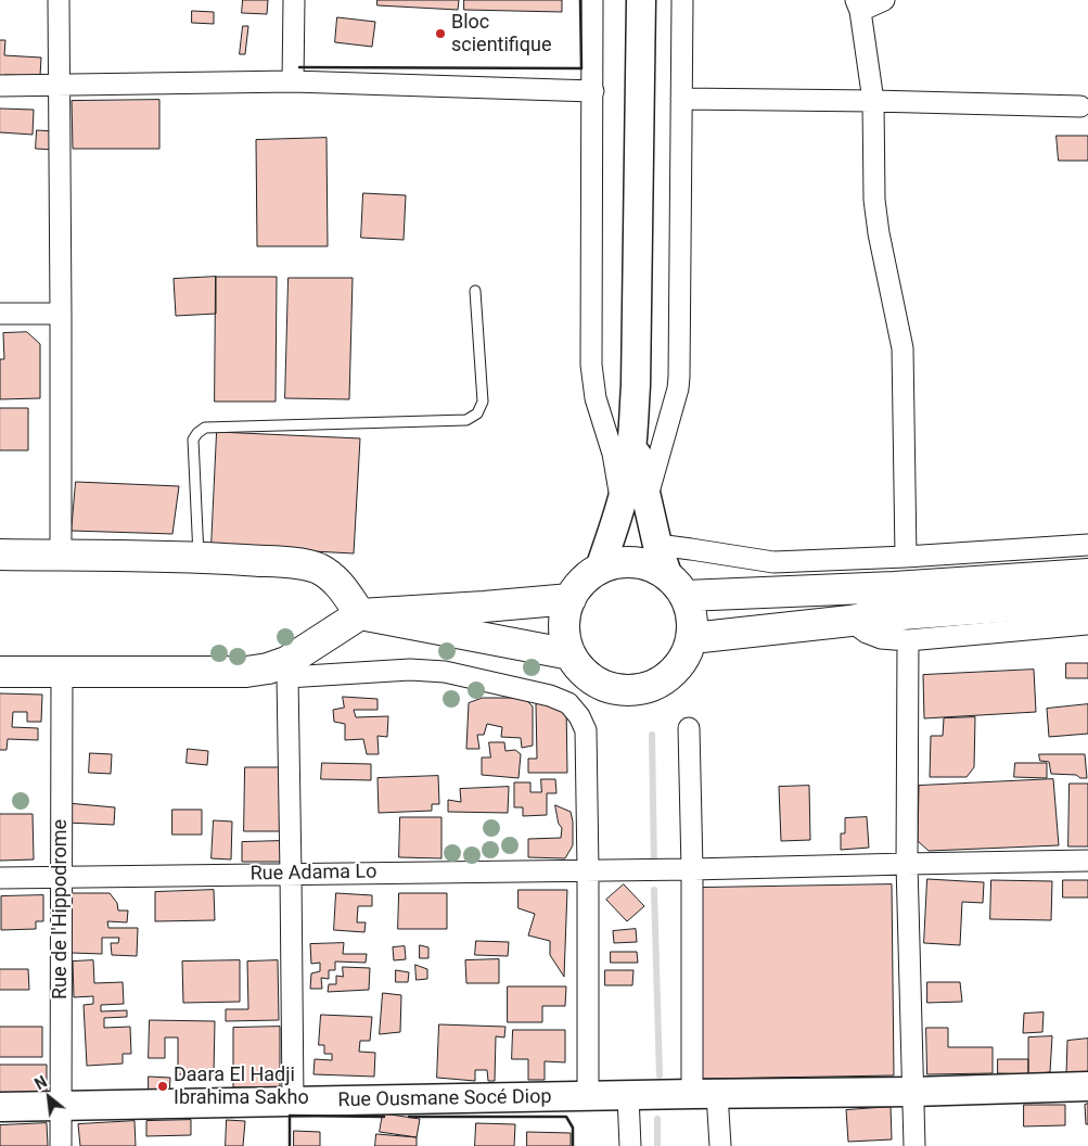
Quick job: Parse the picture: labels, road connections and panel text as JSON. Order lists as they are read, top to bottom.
{
  "streets": {
    "street": ["Rue Adama Lo", "Rue de l'Hippodrome", "Rue Ousmane Socé Diop"]
  },
  "crossings": [
    ["Rue Adama Lo", "Rue de l'Hippodrome"],
    ["Rue de l'Hippodrome", "Rue Ousmane Socé Diop"]
  ],
  "places": ["Bloc scientifique", "Daara El Hadji Ibrahima Sakho"],
  "north": "top left"
}
